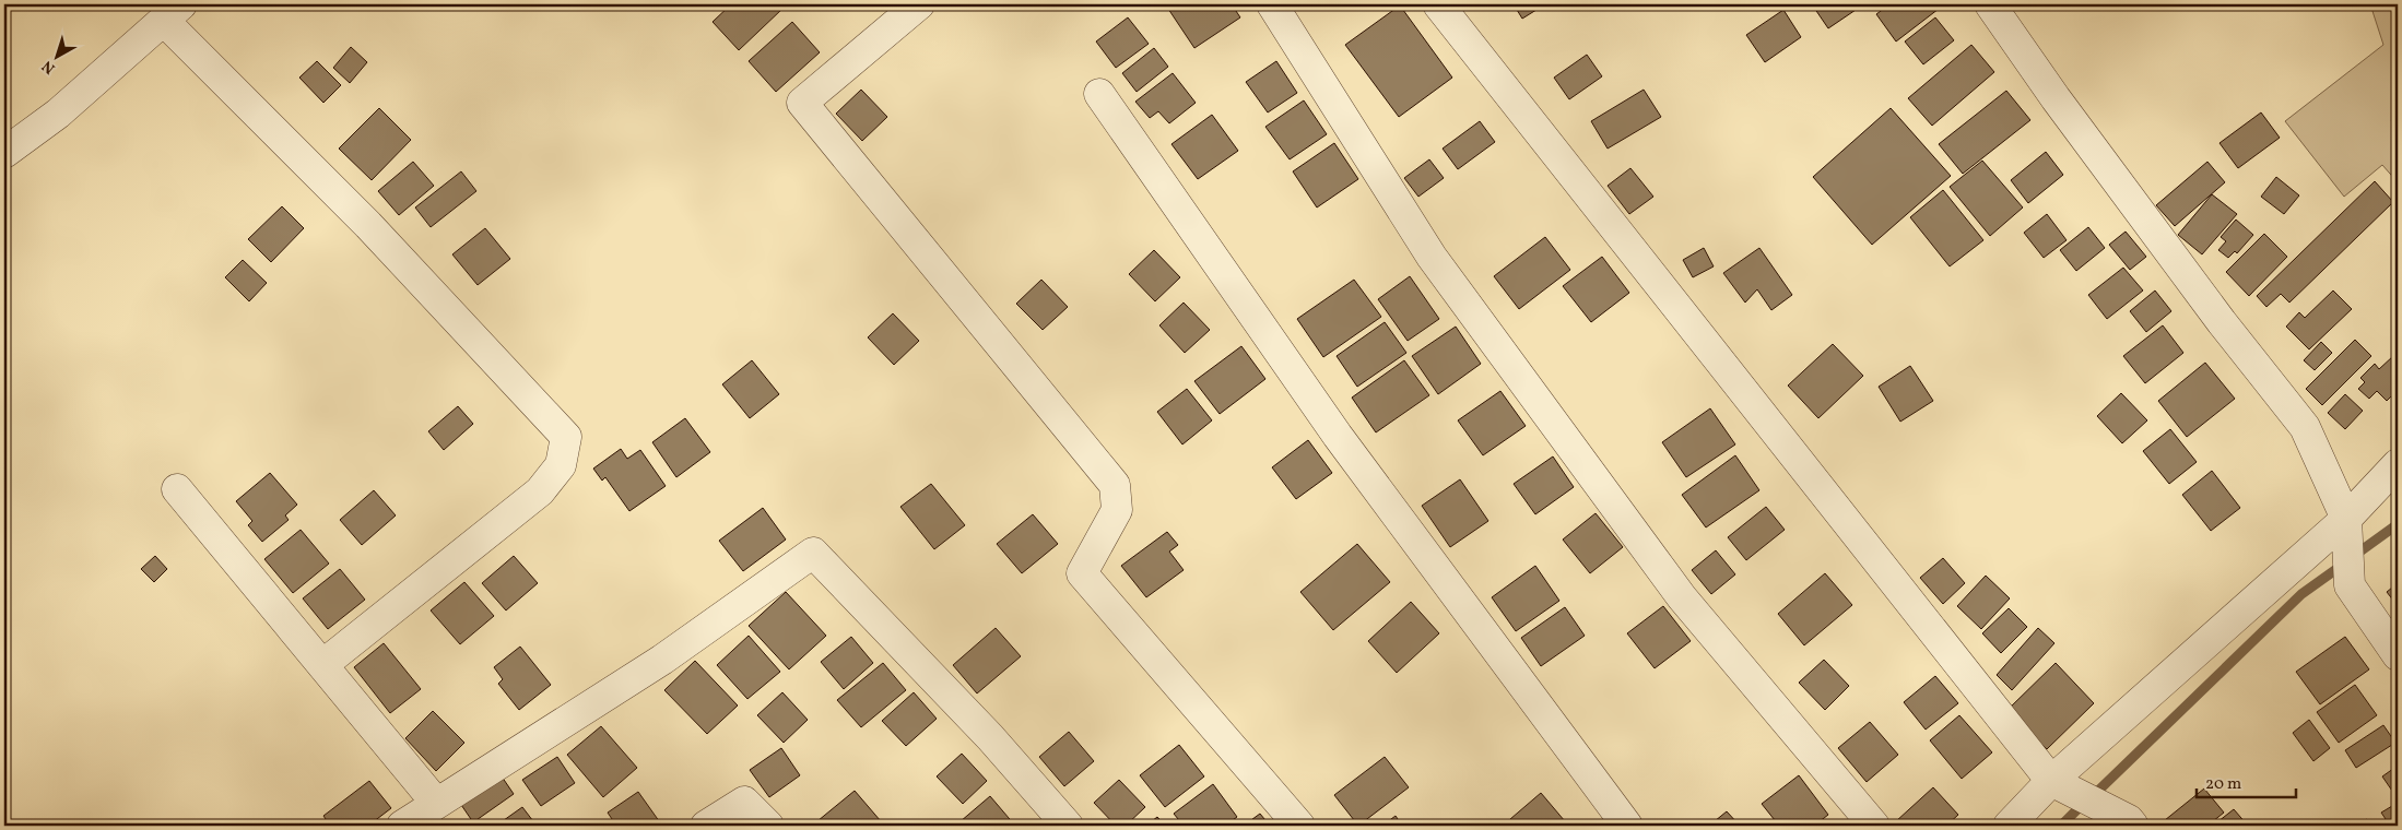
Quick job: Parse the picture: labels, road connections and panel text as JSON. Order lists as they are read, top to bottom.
{
  "scale_bar": "20 m",
  "north": "bottom left"
}
